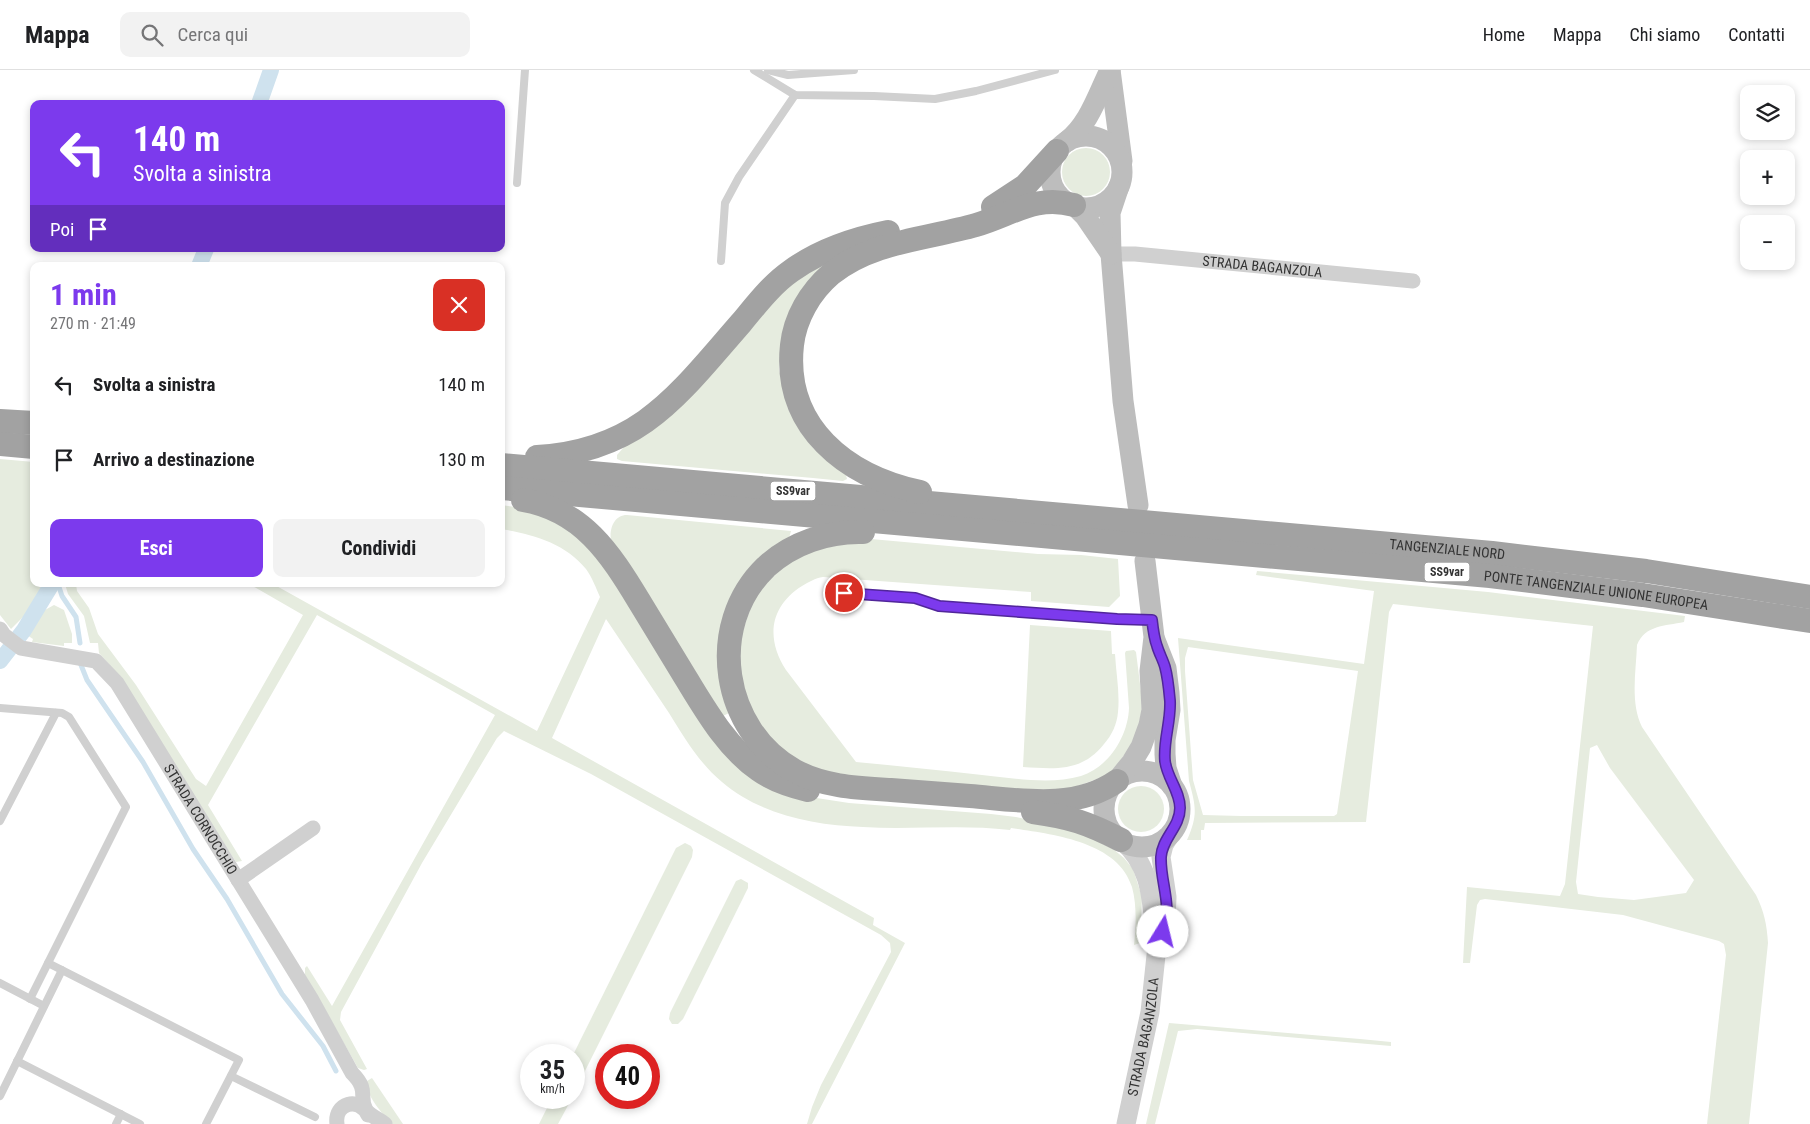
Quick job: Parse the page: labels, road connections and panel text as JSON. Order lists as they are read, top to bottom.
{
  "streets": {
    "highway": ["SS9var", "TANGENZIALE NORD", "PONTE TANGENZIALE UNIONE EUROPEA"],
    "main road": ["STRADA BAGANZOLA"],
    "street": ["STRADA CORNOCCHIO"]
  },
  "crossings": [
    ["SS9var", "TANGENZIALE NORD"],
    ["SS9var", "PONTE TANGENZIALE UNIONE EUROPEA"]
  ],
  "page": {
    "header": "Mappa",
    "search": "Cerca qui",
    "nav": [
      "Home",
      "Mappa",
      "Chi siamo",
      "Contatti"
    ],
    "map_buttons": ["+", "−"],
    "turn": ["140 m", "Svolta a sinistra"],
    "then": "Poi",
    "heading": ["1 min", "270 m · 21:49"],
    "list": [
      {
        "name": "Svolta a sinistra",
        "value": "140 m"
      },
      {
        "name": "Arrivo a destinazione",
        "value": "130 m"
      }
    ],
    "buttons": ["Esci", "Condividi"],
    "speed": "35 km/h",
    "limit": "40"
  }
}
